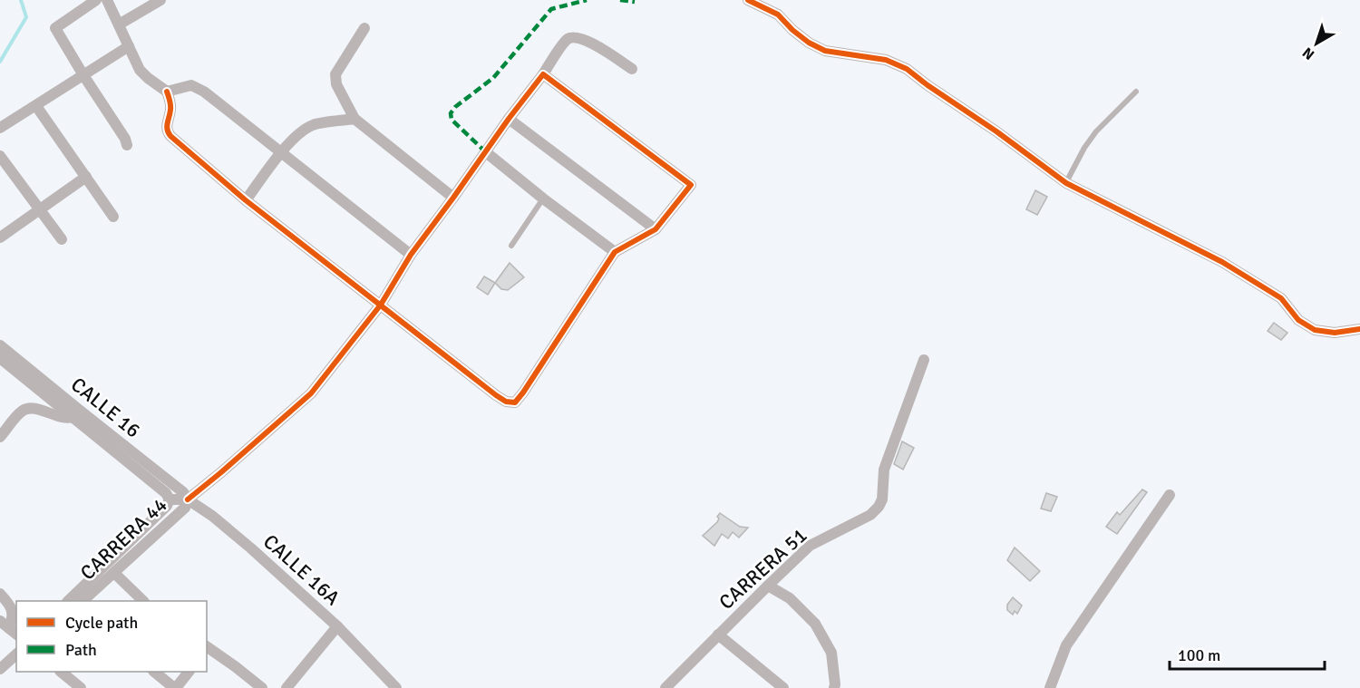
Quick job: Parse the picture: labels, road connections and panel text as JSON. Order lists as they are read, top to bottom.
{
  "streets": {
    "street": [
      "CALLE 16",
      "CARRERA 44",
      "CARRERA 51",
      "CALLE 16A"
    ]
  },
  "crossings": [
    ["CALLE 16", "CARRERA 44"],
    ["CALLE 16", "CALLE 16A"],
    ["CARRERA 44", "CALLE 16A"]
  ],
  "legend": ["Cycle path", "Path"],
  "scale_bar": "100 m",
  "north": "bottom left"
}
